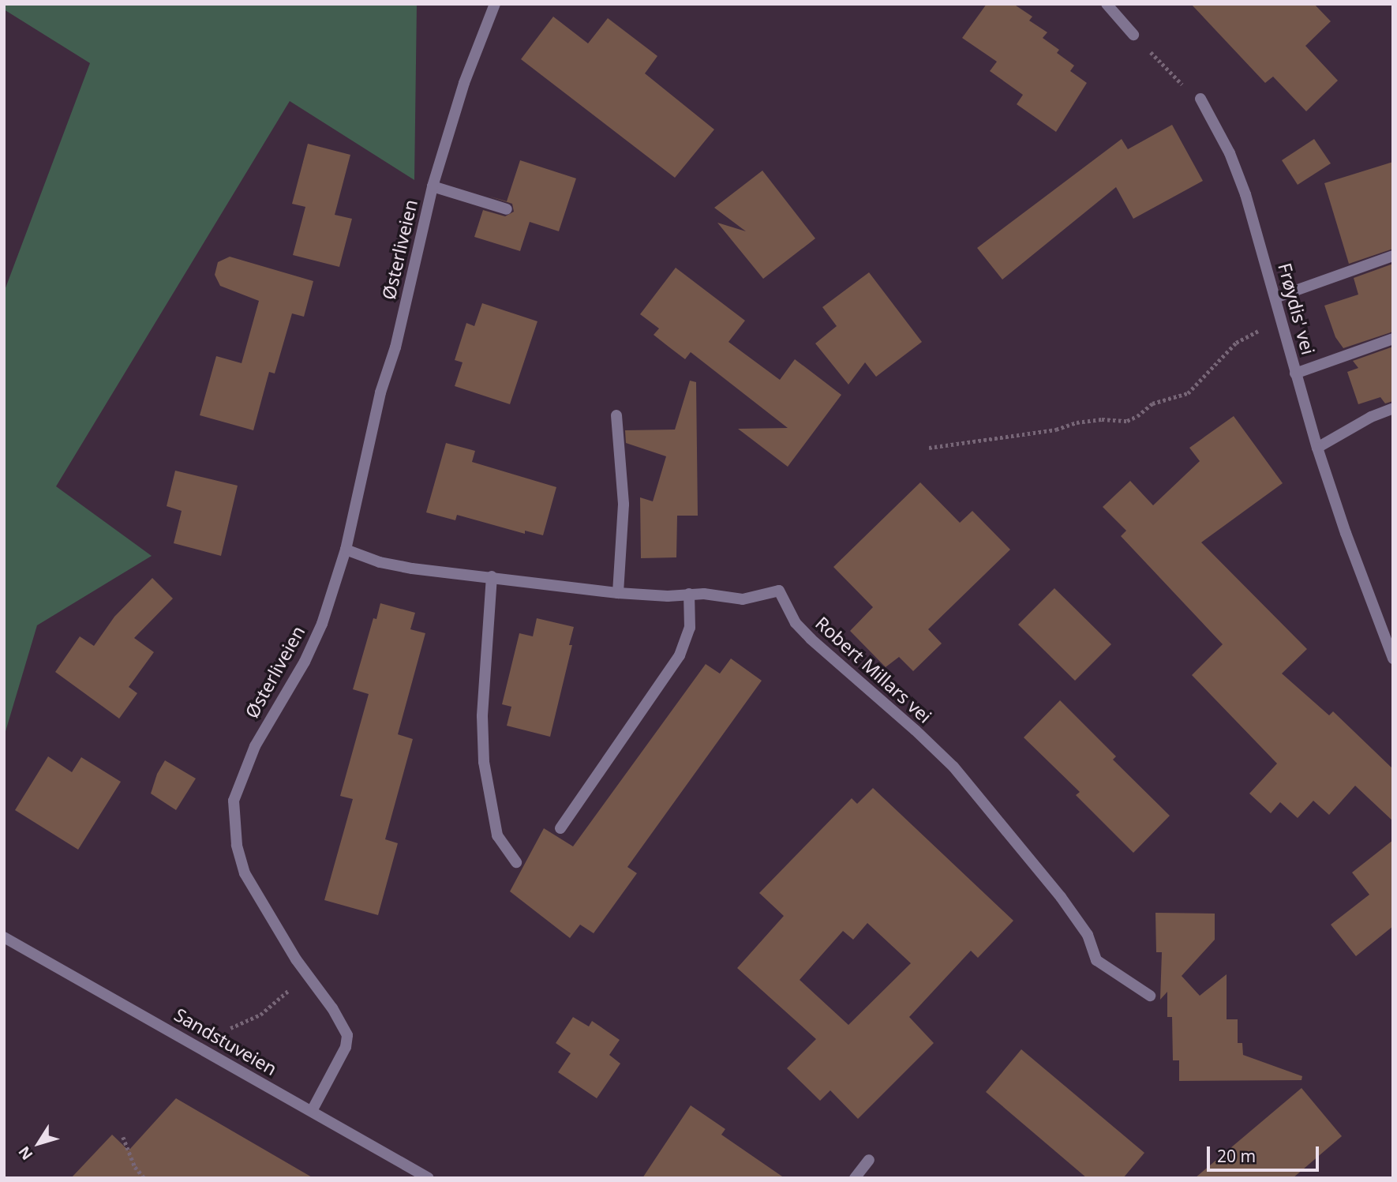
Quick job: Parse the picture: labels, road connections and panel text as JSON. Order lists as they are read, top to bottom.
{
  "streets": {
    "street": [
      "Østerliveien",
      "Frøydis' vei",
      "Robert Millars vei",
      "Sandstuveien"
    ]
  },
  "crossings": [
    ["Østerliveien", "Robert Millars vei"],
    ["Østerliveien", "Sandstuveien"]
  ],
  "scale_bar": "20 m",
  "north": "bottom left"
}
